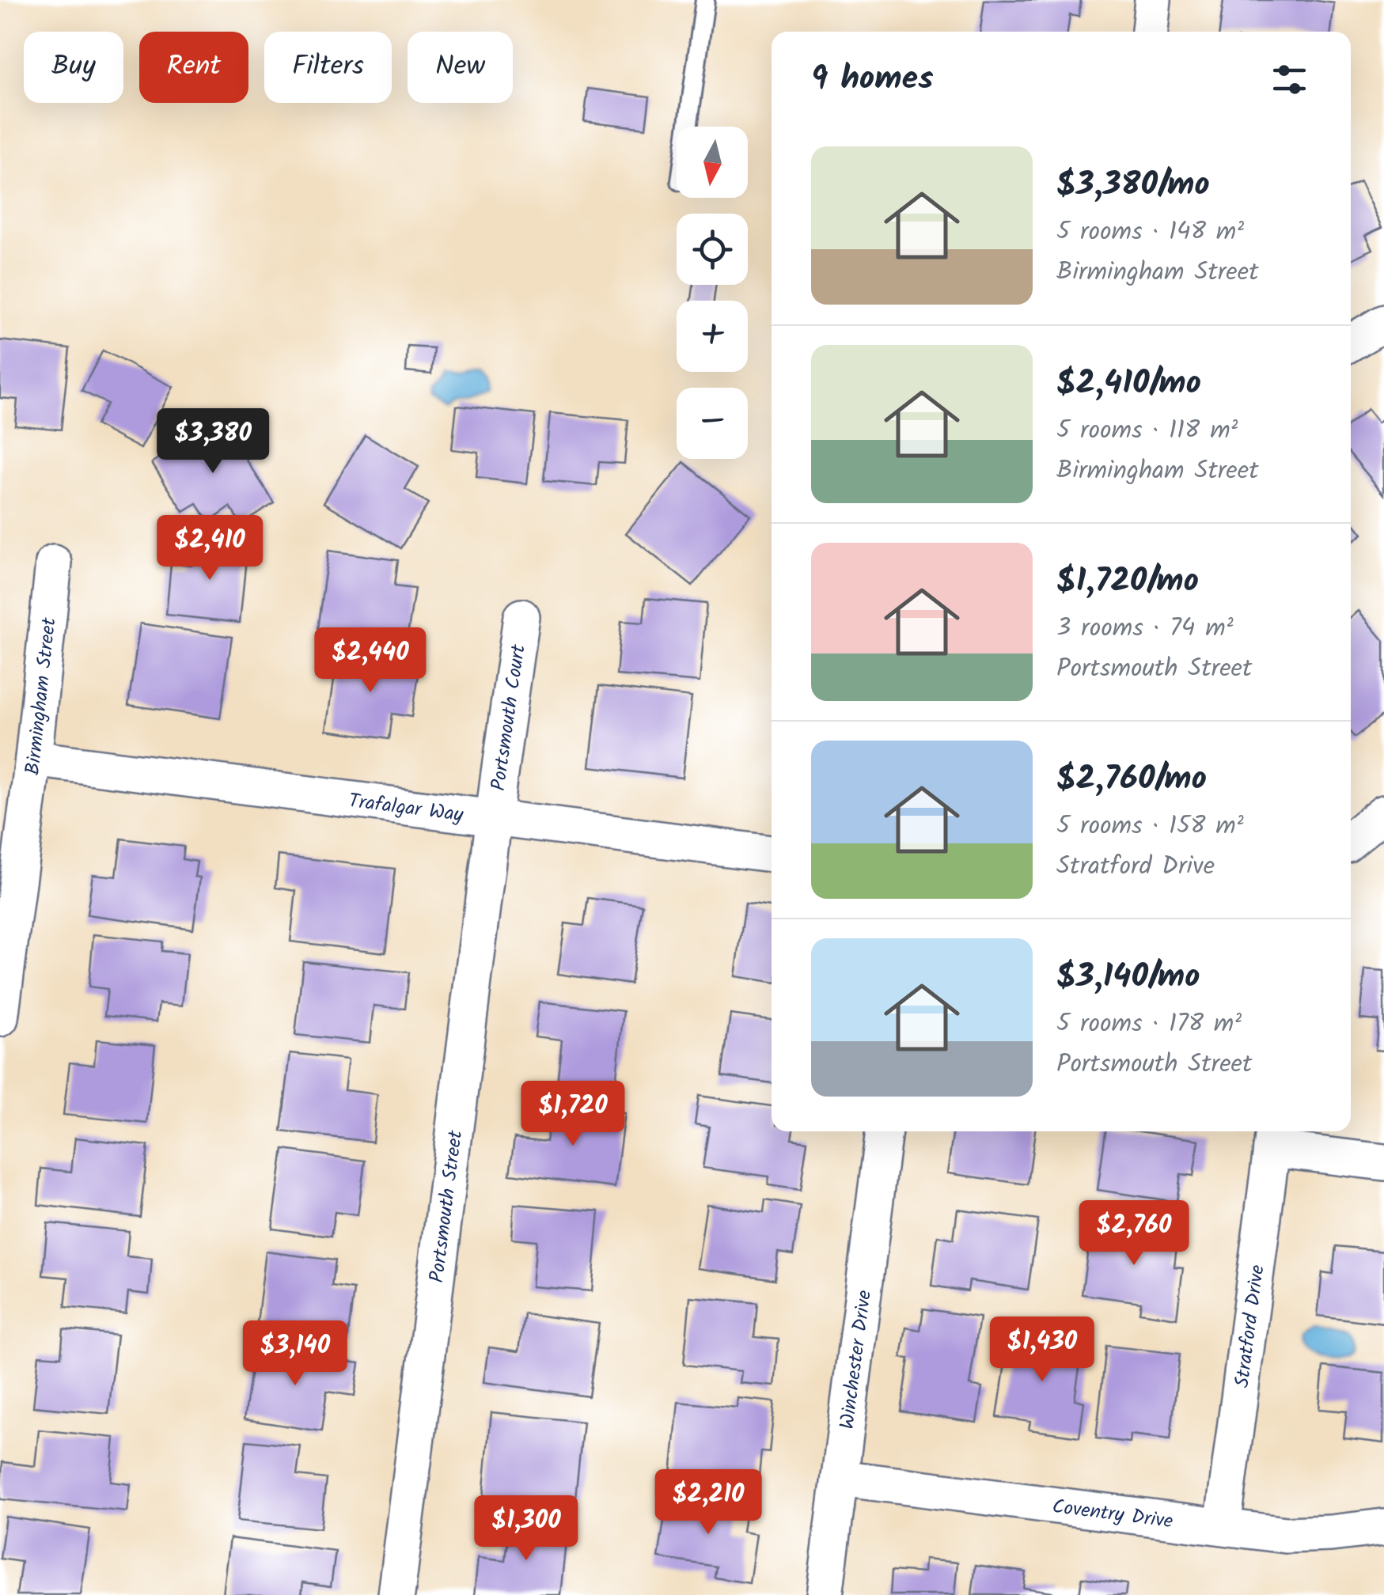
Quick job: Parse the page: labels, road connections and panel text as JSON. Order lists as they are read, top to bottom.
{
  "streets": {
    "street": [
      "Birmingham Street",
      "Portsmouth Court",
      "Trafalgar Way",
      "Portsmouth Street",
      "Stratford Drive",
      "Winchester Drive",
      "Coventry Drive"
    ]
  },
  "crossings": [
    ["Birmingham Street", "Trafalgar Way"],
    ["Portsmouth Court", "Trafalgar Way"],
    ["Portsmouth Court", "Portsmouth Street"],
    ["Trafalgar Way", "Portsmouth Street"],
    ["Stratford Drive", "Coventry Drive"],
    ["Winchester Drive", "Coventry Drive"]
  ],
  "north": "bottom",
  "page": {
    "chip": [
      "Buy",
      "Rent",
      "Filters",
      "New"
    ],
    "heading": "9 homes",
    "map_buttons": ["+", "−"],
    "list": [
      {
        "name": "$3,380/mo",
        "note": "5 rooms · 148 m² · Birmingham Street"
      },
      {
        "name": "$2,410/mo",
        "note": "5 rooms · 118 m² · Birmingham Street"
      },
      {
        "name": "$1,720/mo",
        "note": "3 rooms · 74 m² · Portsmouth Street"
      },
      {
        "name": "$2,760/mo",
        "note": "5 rooms · 158 m² · Stratford Drive"
      },
      {
        "name": "$3,140/mo",
        "note": "5 rooms · 178 m² · Portsmouth Street"
      }
    ],
    "price": [
      "$3,380",
      "$2,410",
      "$2,440",
      "$1,720",
      "$2,760",
      "$1,430",
      "$3,140",
      "$2,210",
      "$1,300"
    ]
  }
}
